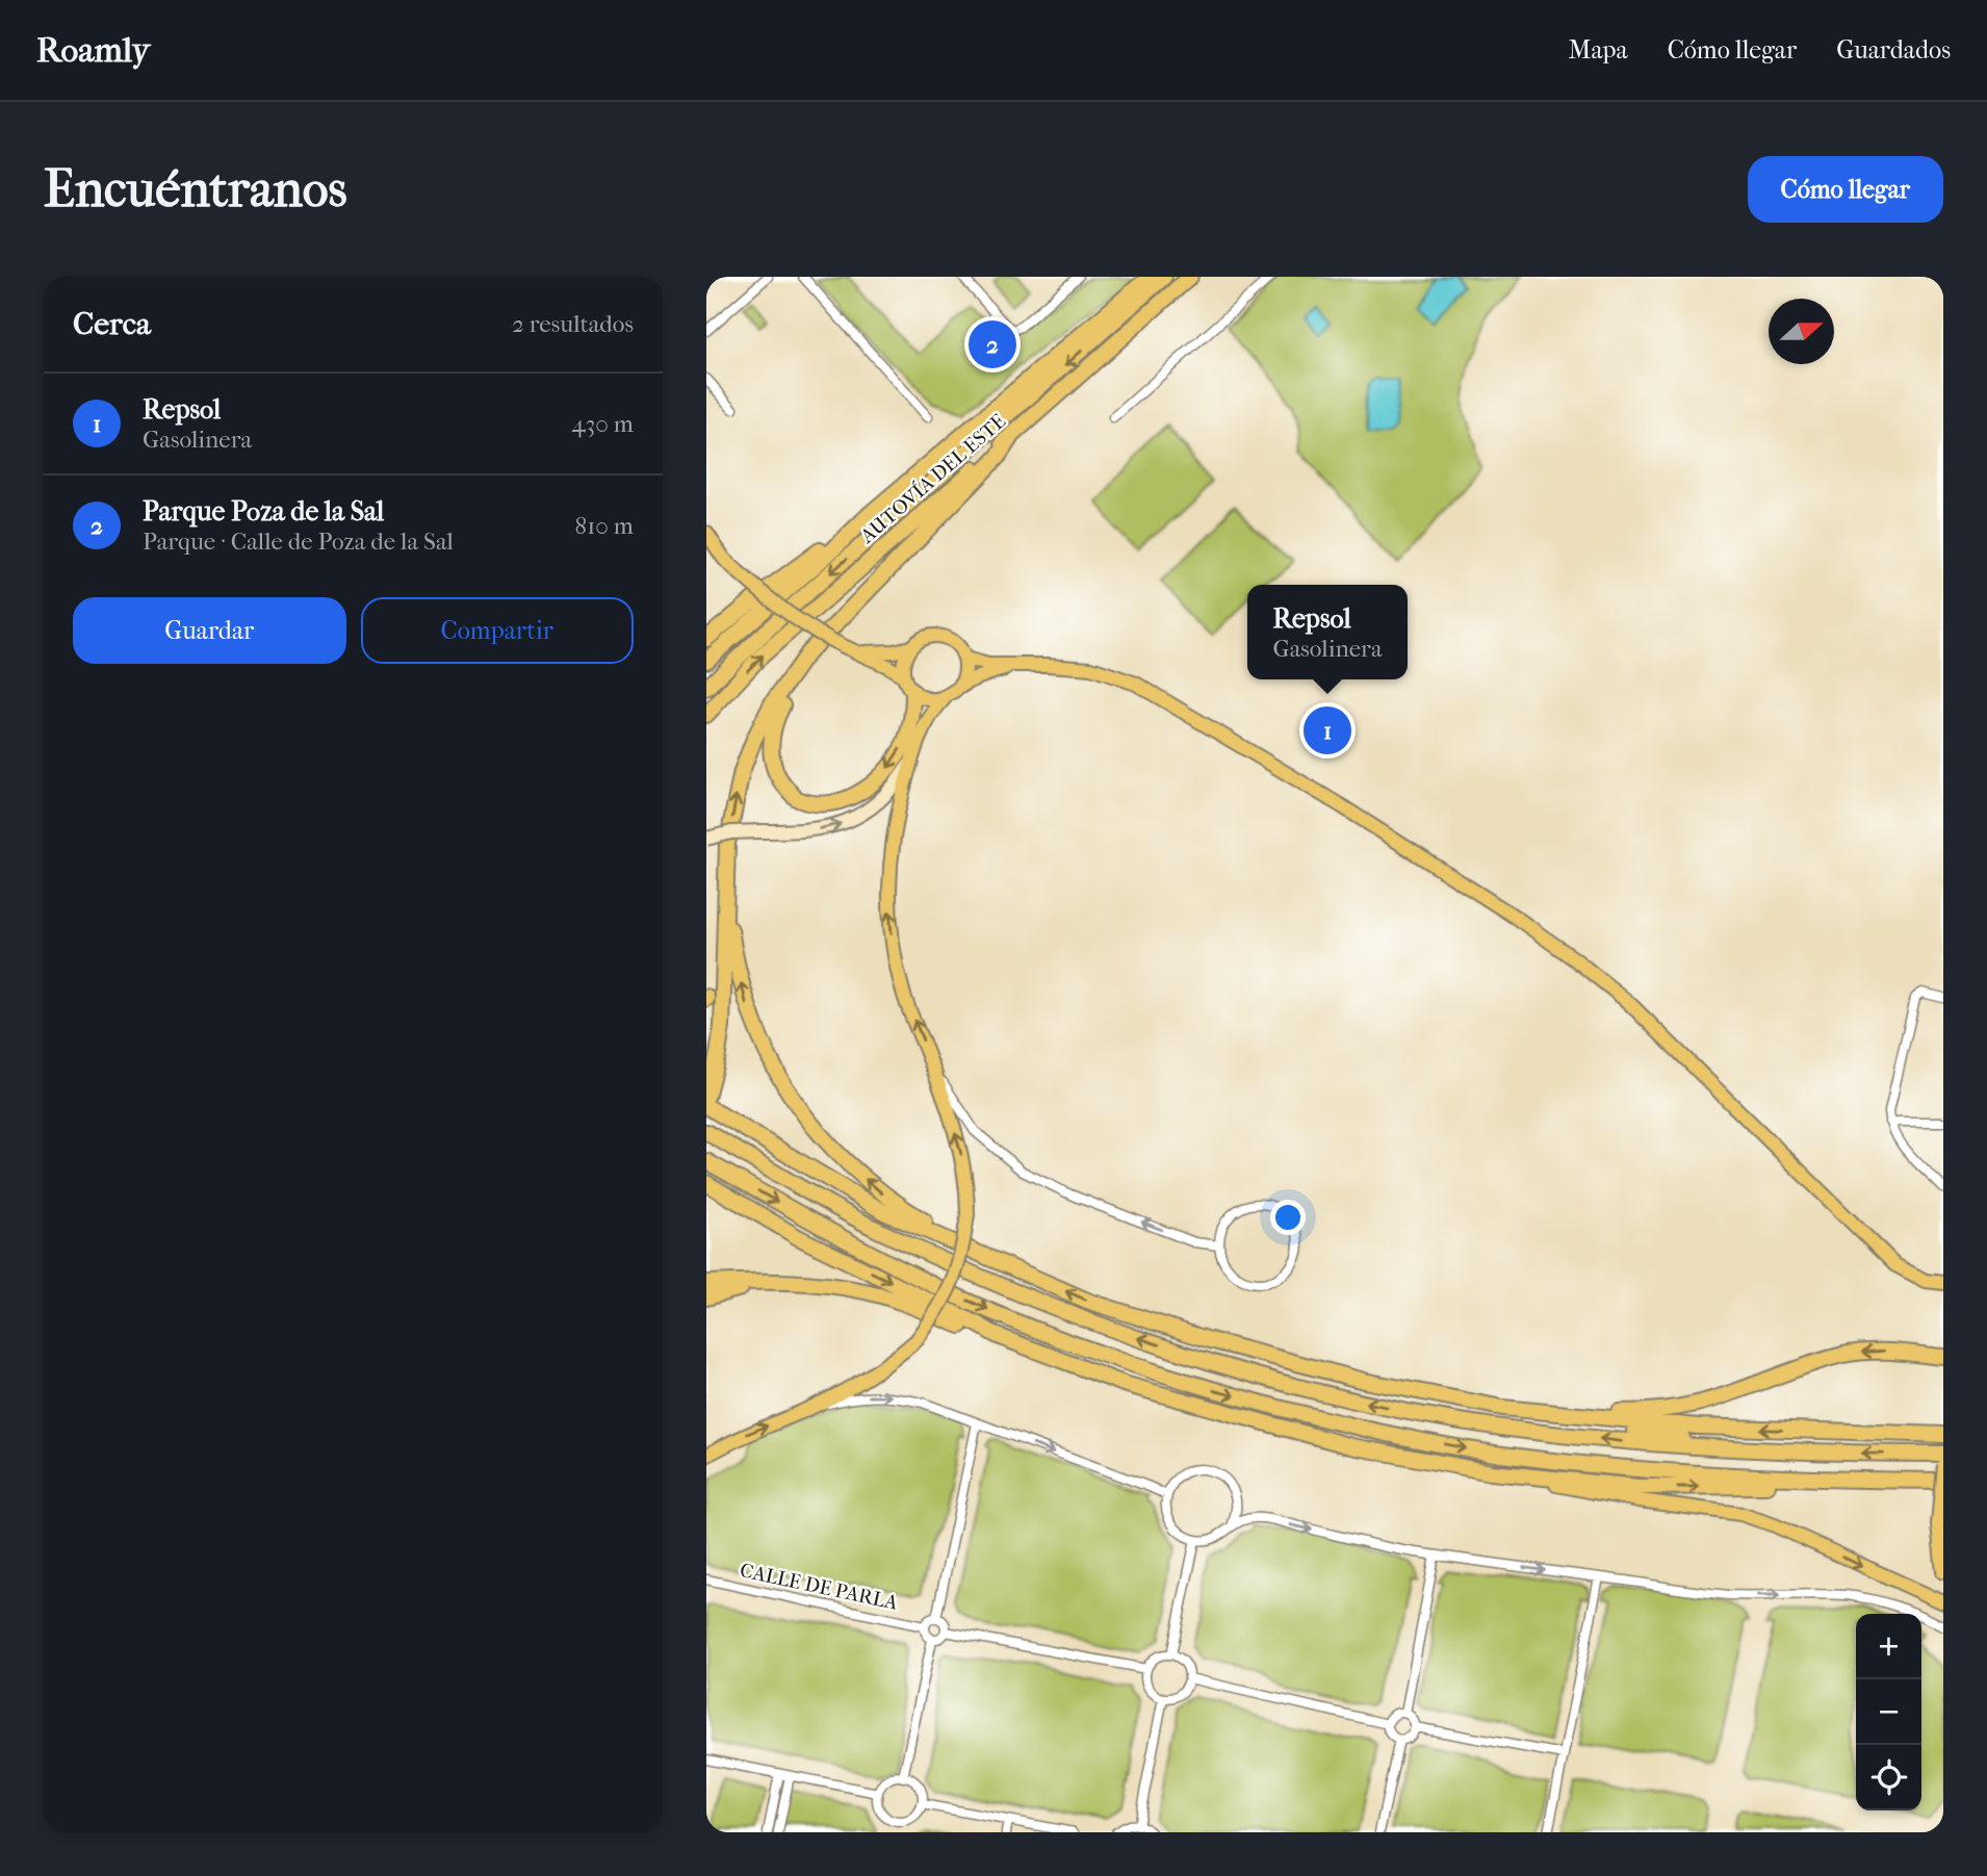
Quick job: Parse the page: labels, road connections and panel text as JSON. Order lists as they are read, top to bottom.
{
  "streets": {
    "highway": ["AUTOVÍA DEL ESTE"],
    "street": ["CALLE DE PARLA"]
  },
  "north": "right",
  "page": {
    "header": "Roamly",
    "nav": ["Mapa", "Cómo llegar", "Guardados"],
    "buttons": [
      "Cómo llegar",
      ["Guardar", "Compartir"]
    ],
    "title": "Encuéntranos",
    "heading": ["Cerca", "2 resultados"],
    "pins": ["2", "1"],
    "list": [
      {
        "mark": "1",
        "name": "Repsol",
        "note": "Gasolinera",
        "value": "430 m"
      },
      {
        "mark": "2",
        "name": "Parque Poza de la Sal",
        "note": "Parque · Calle de Poza de la Sal",
        "value": "810 m"
      }
    ],
    "popup": ["Repsol", "Gasolinera"],
    "map_buttons": ["+", "−"]
  }
}
